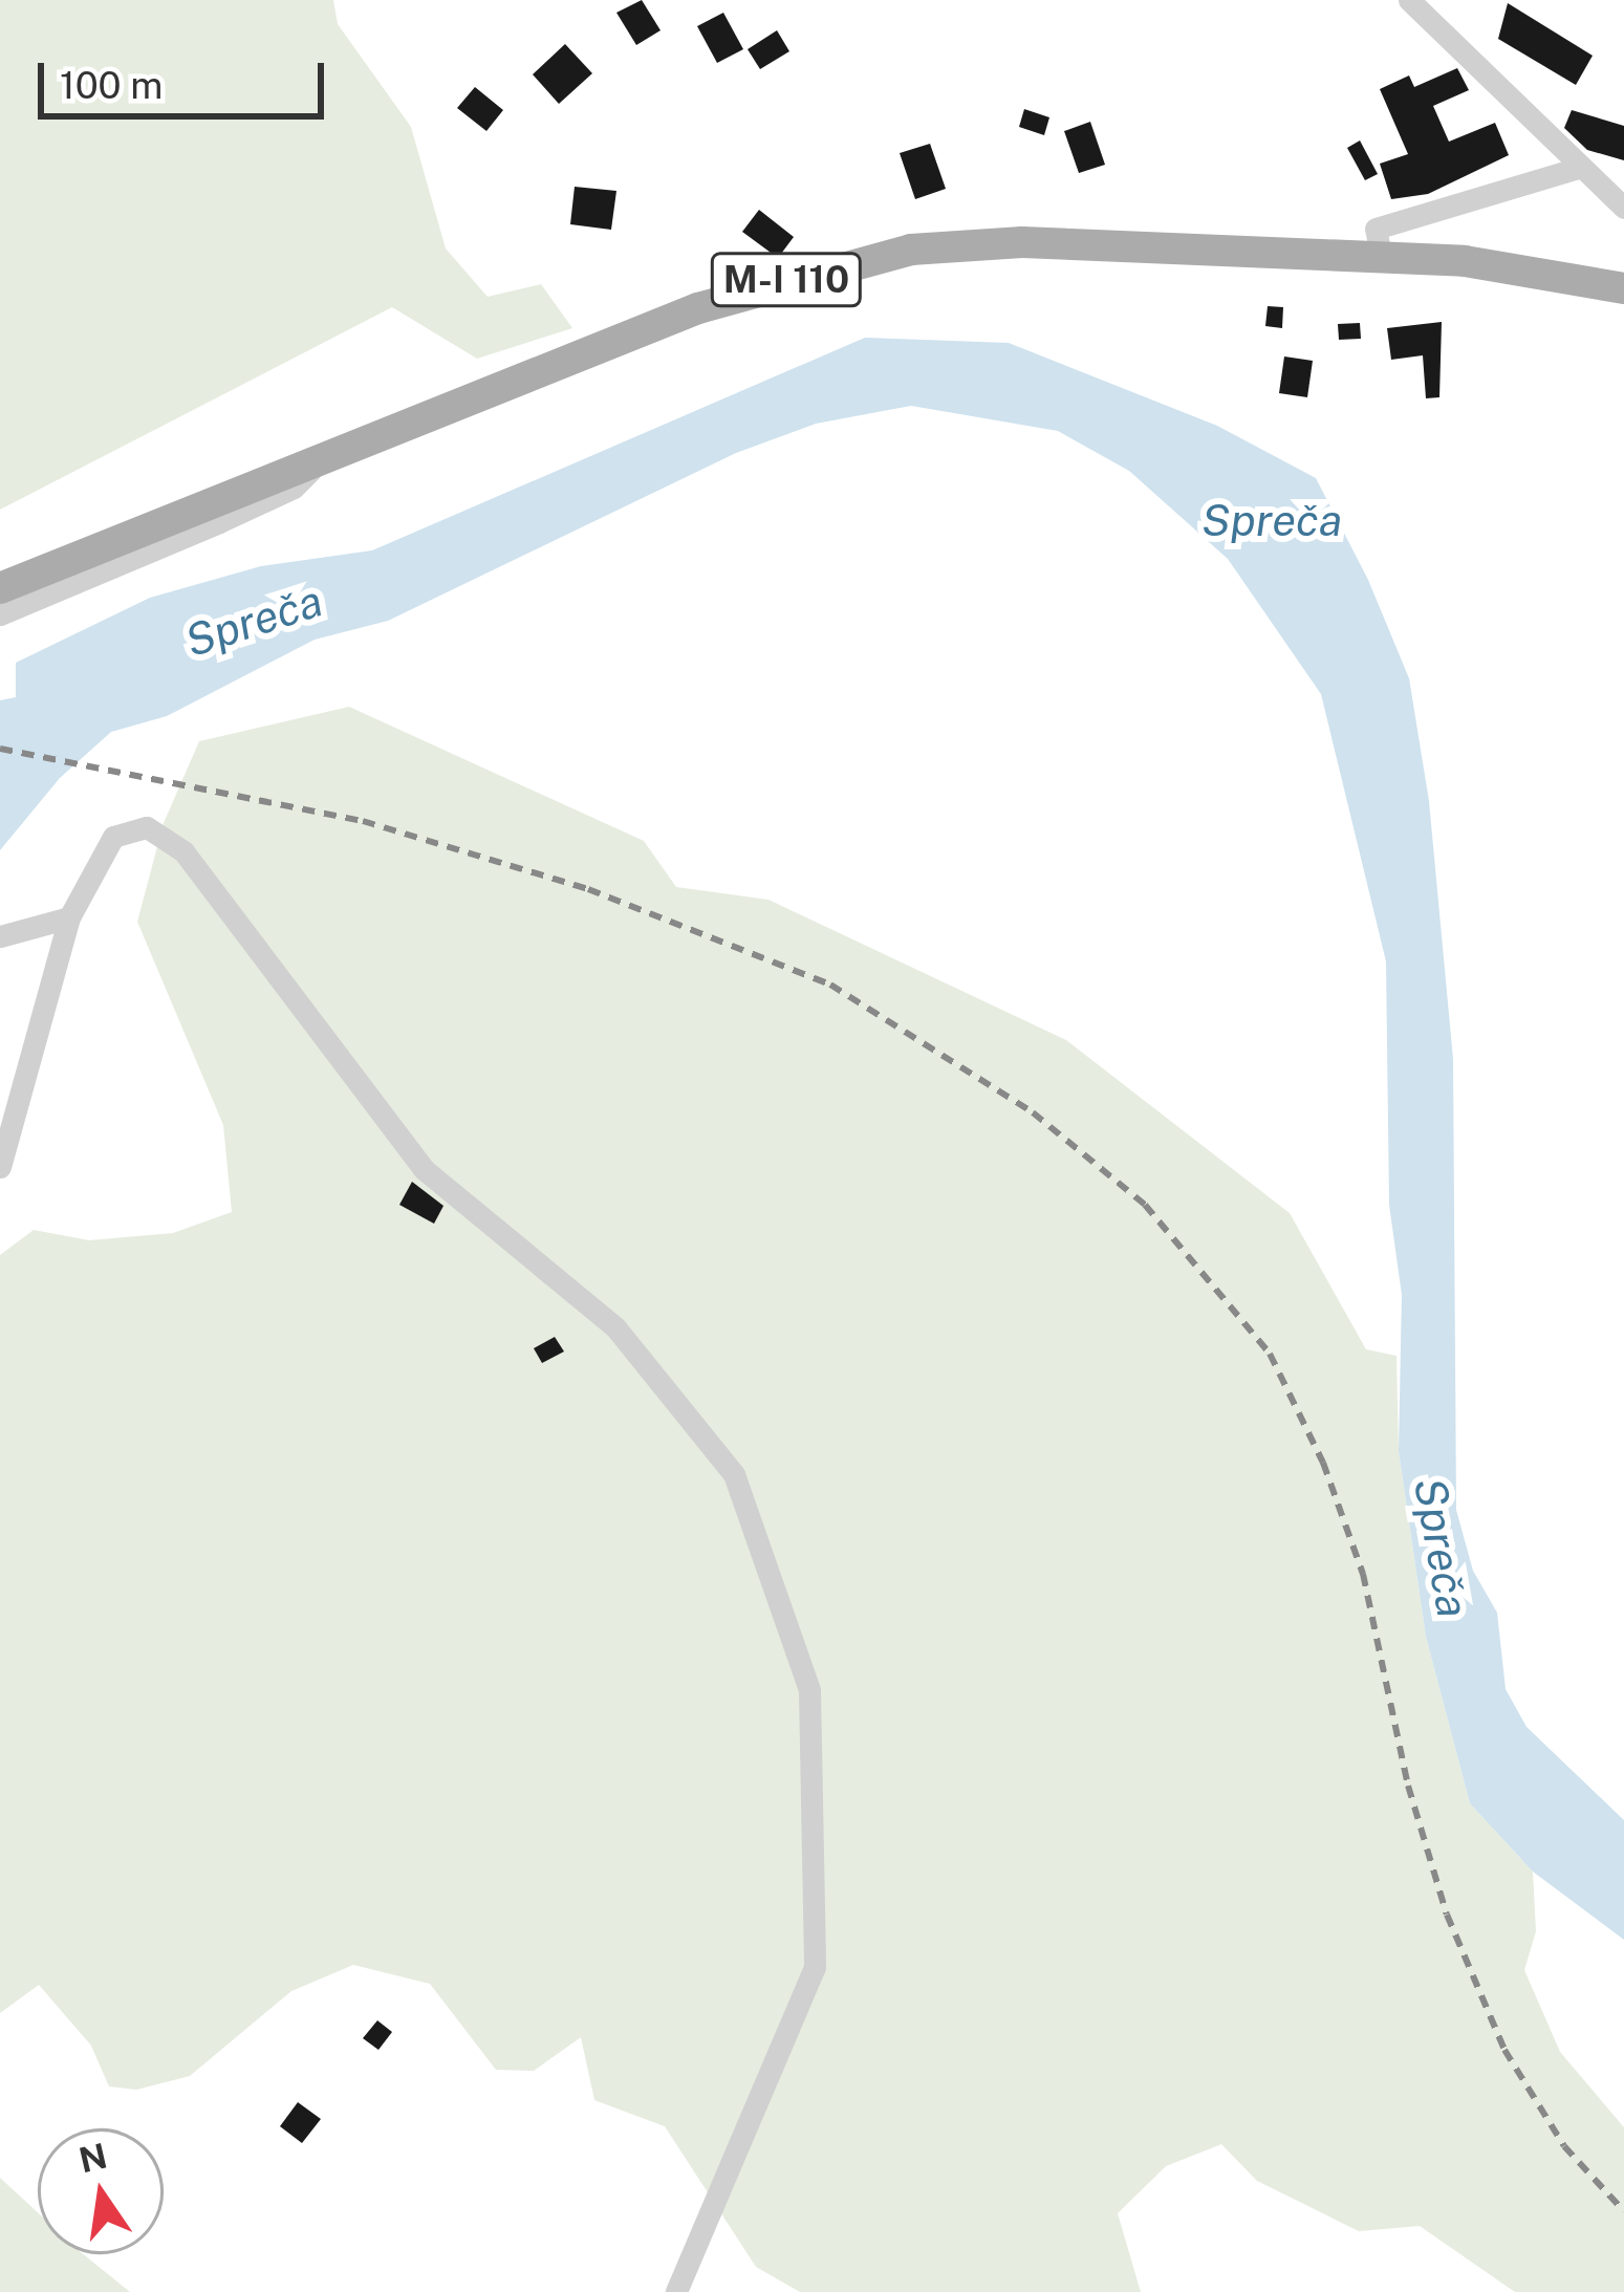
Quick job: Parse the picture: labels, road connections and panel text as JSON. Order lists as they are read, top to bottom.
{
  "streets": {
    "main road": ["M-I 110"]
  },
  "water": ["Spreča"],
  "scale_bar": "100 m",
  "north": "top"
}
